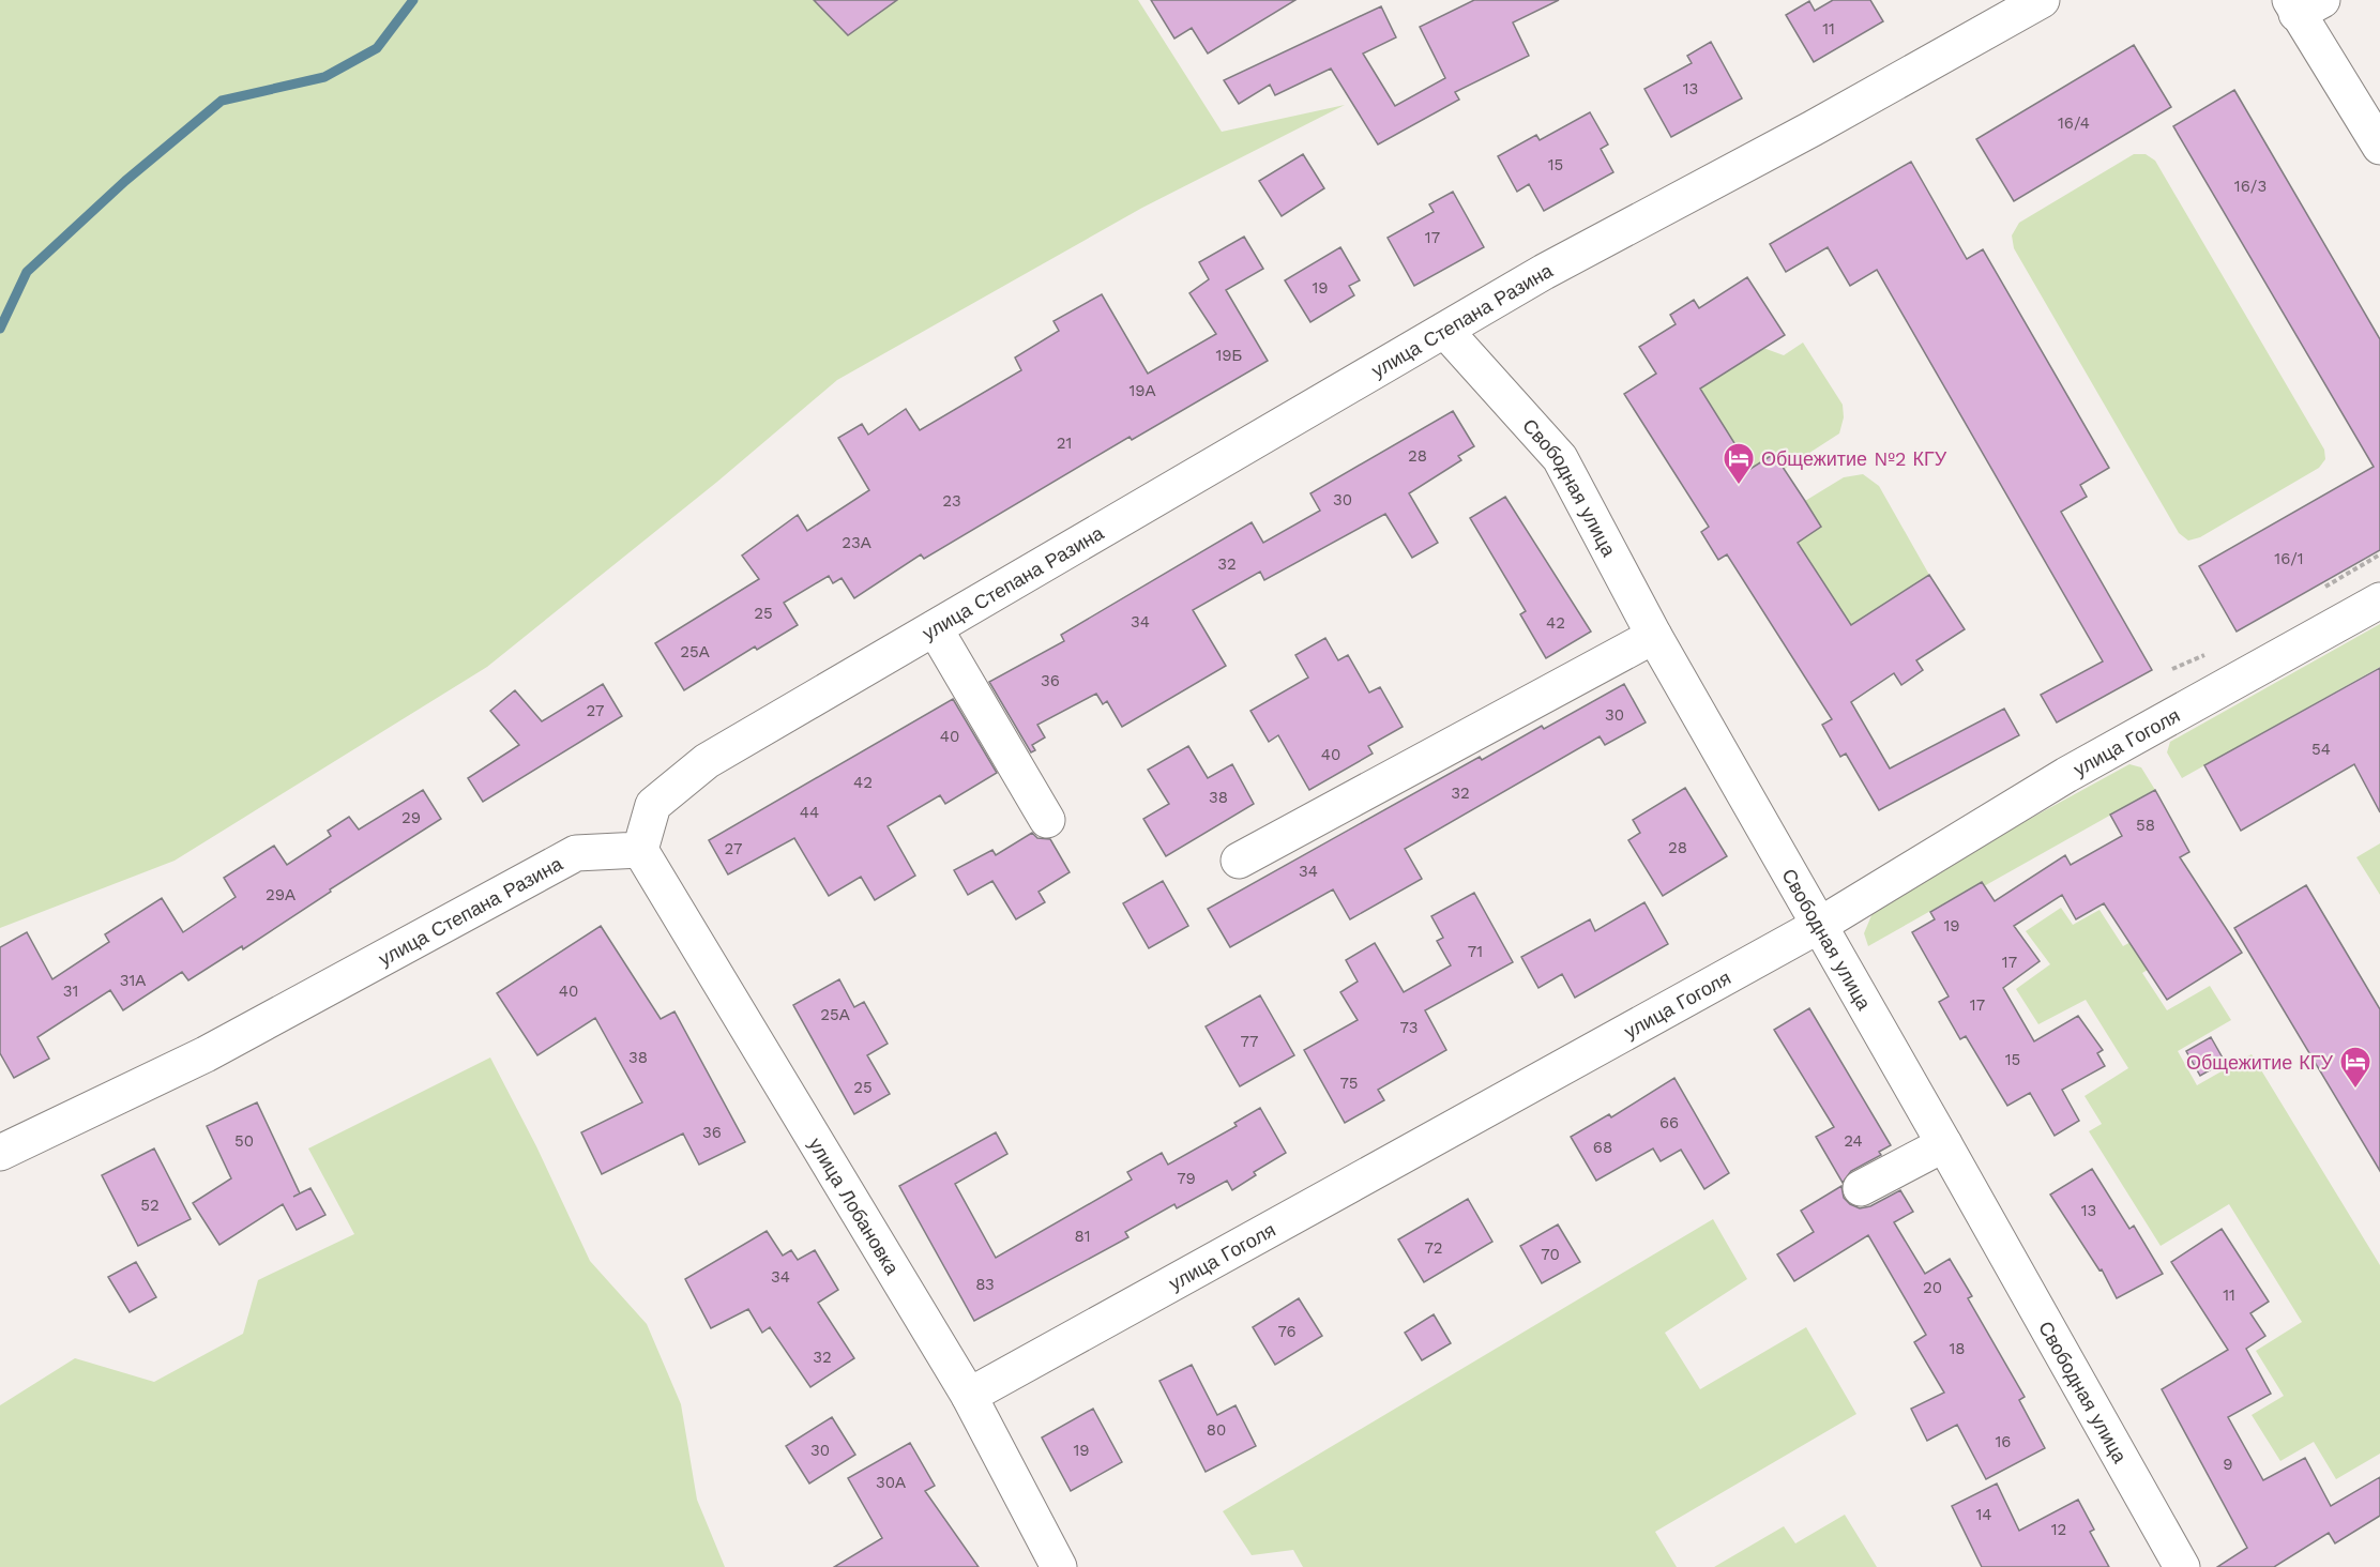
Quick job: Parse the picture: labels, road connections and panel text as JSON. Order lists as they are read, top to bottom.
{
  "streets": {
    "street": [
      "улица Степана Разина",
      "Свободная улица",
      "улица Гоголя",
      "улица Лобановка"
    ]
  },
  "crossings": [
    ["улица Степана Разина", "Свободная улица"],
    ["улица Степана Разина", "улица Лобановка"],
    ["Свободная улица", "улица Гоголя"],
    ["улица Гоголя", "улица Лобановка"]
  ],
  "places": {
    "hotel": ["Общежитие №2 КГУ", "Общежитие КГУ"]
  },
  "house_numbers": [
    "11",
    "13",
    "16/4",
    "15",
    "16/3",
    "17",
    "19",
    "19Б",
    "19А",
    "21",
    "28",
    "30",
    "23",
    "23А",
    "16/1",
    "32",
    "25",
    "34",
    "42",
    "25А",
    "36",
    "27",
    "30",
    "40",
    "54",
    "40",
    "42",
    "32",
    "38",
    "44",
    "29",
    "58",
    "28",
    "27",
    "34",
    "29А",
    "19",
    "71",
    "17",
    "31А",
    "31",
    "40",
    "17",
    "25А",
    "73",
    "77",
    "38",
    "15",
    "75",
    "25",
    "66",
    "36",
    "50",
    "24",
    "68",
    "79",
    "52",
    "13",
    "81",
    "72",
    "70",
    "34",
    "83",
    "20",
    "11",
    "76",
    "18",
    "32",
    "80",
    "16",
    "30",
    "19",
    "9",
    "30А",
    "14",
    "12"
  ]
}
